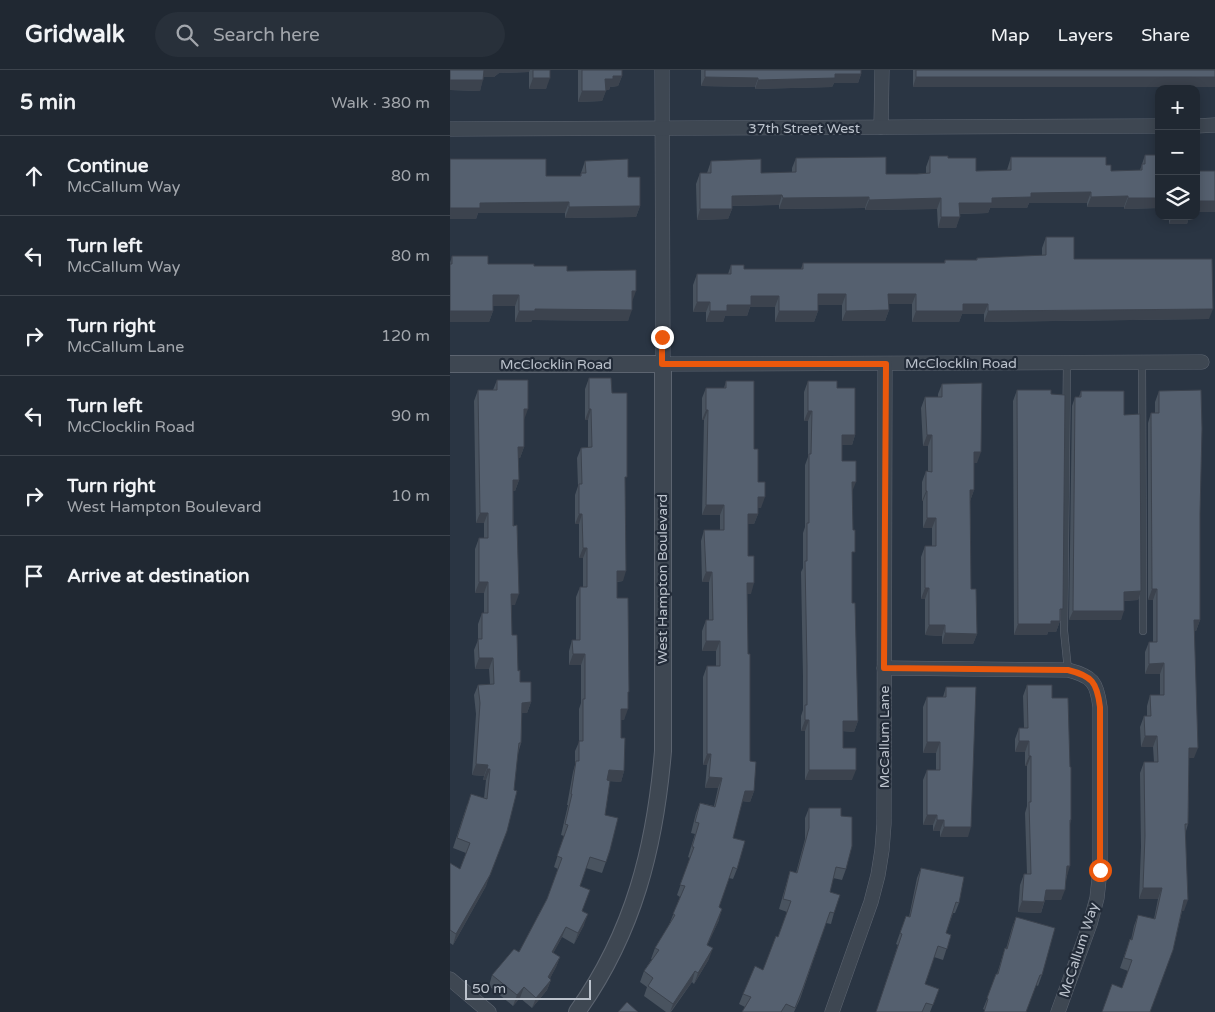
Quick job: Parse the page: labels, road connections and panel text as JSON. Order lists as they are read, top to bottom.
{
  "streets": {
    "street": [
      "37th Street West",
      "McClocklin Road",
      "West Hampton Boulevard",
      "McCallum Lane",
      "McCallum Way"
    ]
  },
  "crossings": [
    ["37th Street West", "West Hampton Boulevard"],
    ["McClocklin Road", "West Hampton Boulevard"],
    ["McClocklin Road", "McCallum Lane"],
    ["McCallum Lane", "McCallum Way"]
  ],
  "scale_bar": "50 m",
  "page": {
    "header": "Gridwalk",
    "search": "Search here",
    "nav": ["Map", "Layers", "Share"],
    "heading": ["5 min", "Walk · 380 m"],
    "map_buttons": ["+", "−"],
    "list": [
      ["Continue", "McCallum Way", "80 m"],
      ["Turn left", "McCallum Way", "80 m"],
      ["Turn right", "McCallum Lane", "120 m"],
      ["Turn left", "McClocklin Road", "90 m"],
      ["Turn right", "West Hampton Boulevard", "10 m"],
      "Arrive at destination"
    ],
    "scale": "50 m"
  }
}
